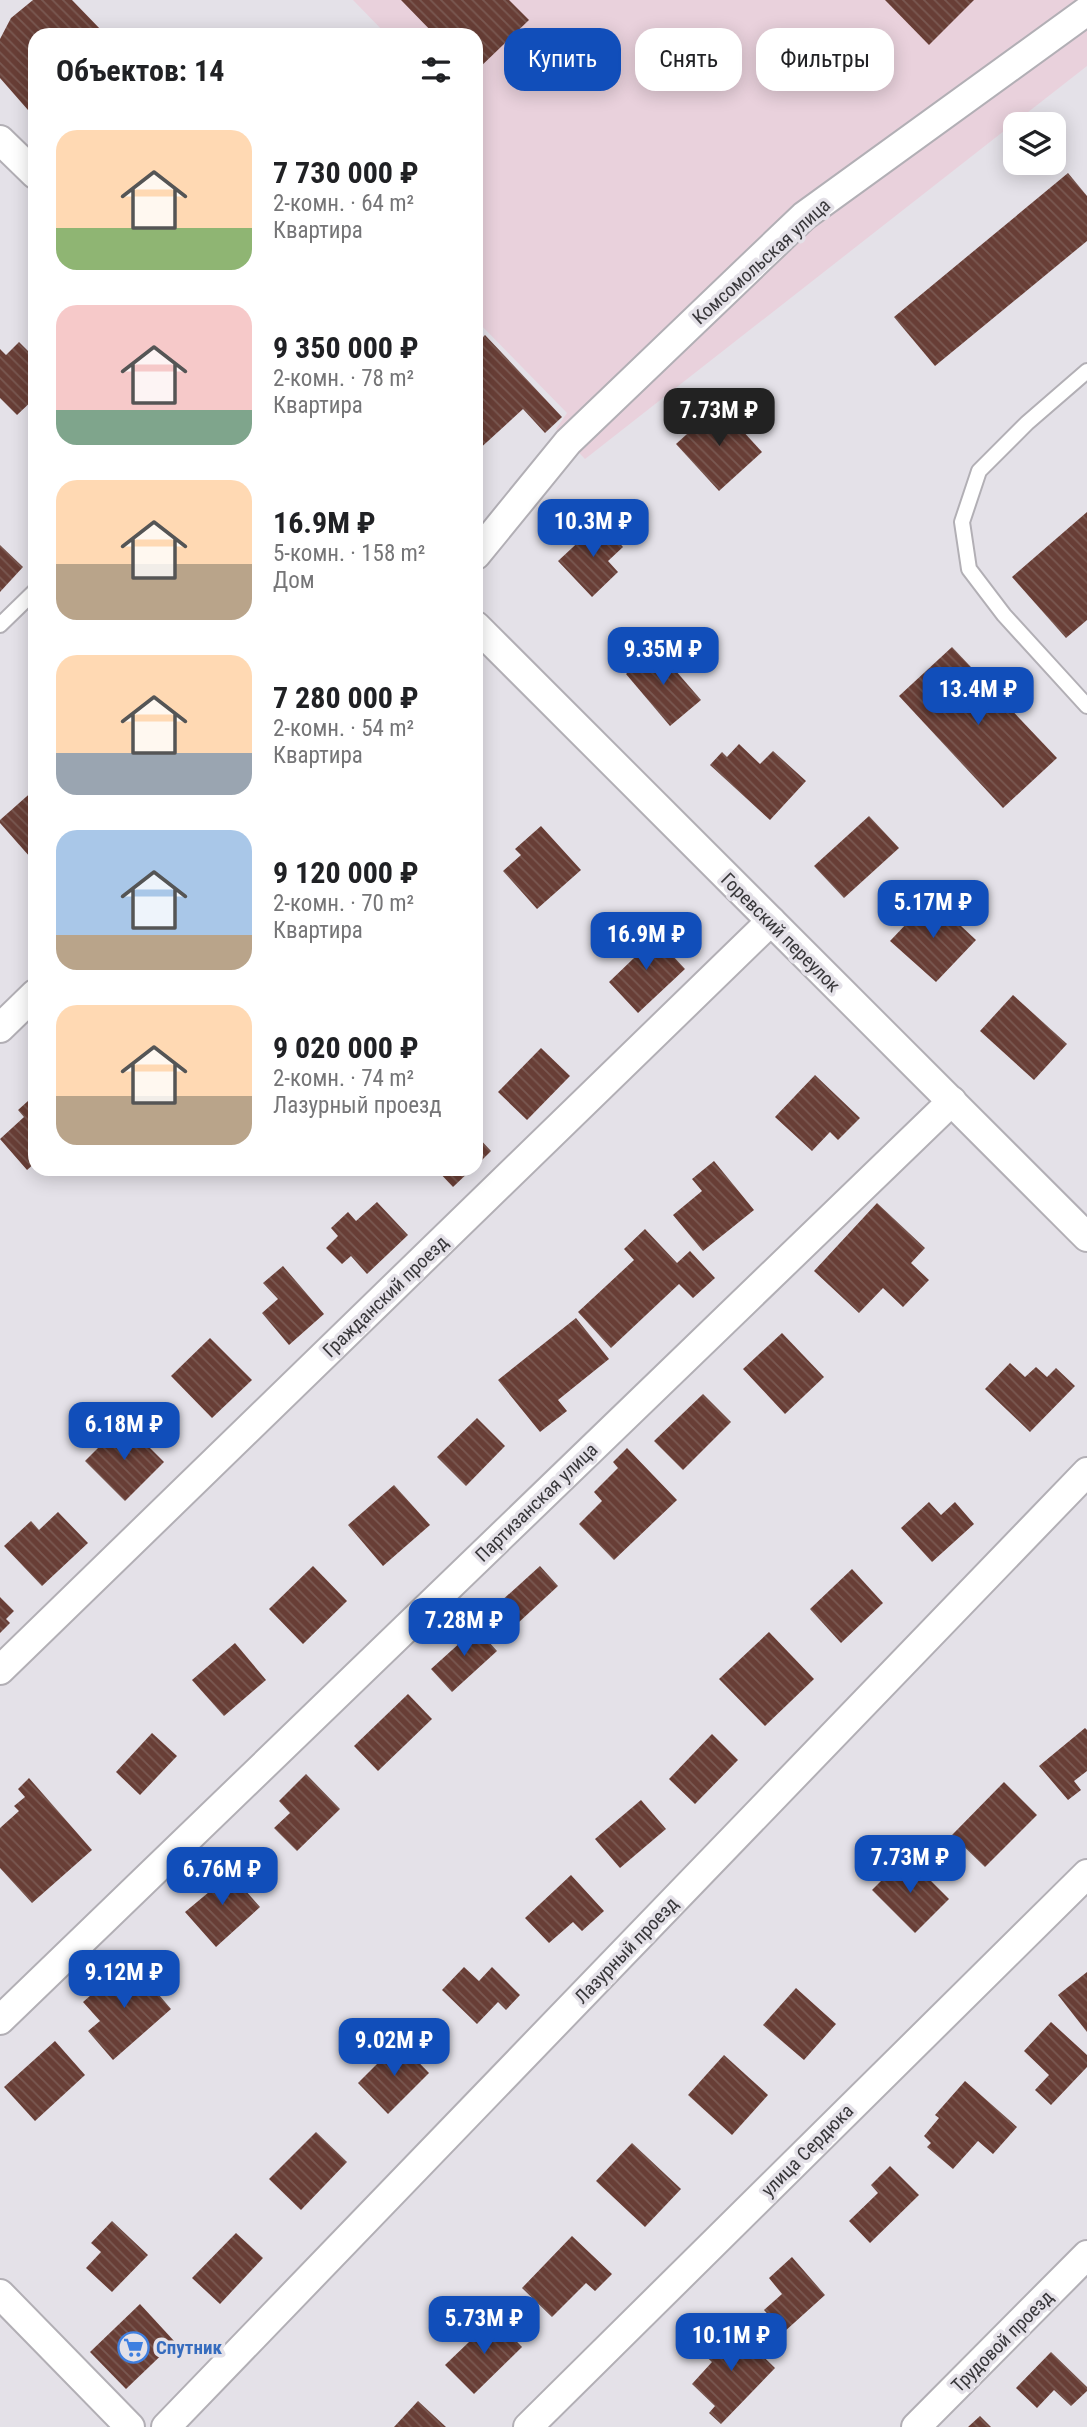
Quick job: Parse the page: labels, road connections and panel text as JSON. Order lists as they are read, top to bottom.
{
  "streets": {
    "street": [
      "Комсомольская улица",
      "Горевский переулок",
      "Гражданский проезд",
      "Партизанская улица",
      "Лазурный проезд",
      "улица Сердюка",
      "Трудовой проезд"
    ]
  },
  "crossings": [
    ["Горевский переулок", "Гражданский проезд"],
    ["Горевский переулок", "Партизанская улица"]
  ],
  "places": {
    "supermarket": ["Спутник"]
  },
  "page": {
    "chip": ["Купить", "Снять", "Фильтры"],
    "heading": "Объектов: 14",
    "list": [
      {
        "name": "7 730 000 ₽",
        "note": "2-комн. · 64 m² · Квартира"
      },
      {
        "name": "9 350 000 ₽",
        "note": "2-комн. · 78 m² · Квартира"
      },
      {
        "name": "16.9M ₽",
        "note": "5-комн. · 158 m² · Дом"
      },
      {
        "name": "7 280 000 ₽",
        "note": "2-комн. · 54 m² · Квартира"
      },
      {
        "name": "9 120 000 ₽",
        "note": "2-комн. · 70 m² · Квартира"
      },
      {
        "name": "9 020 000 ₽",
        "note": "2-комн. · 74 m² · Лазурный проезд"
      }
    ],
    "price": [
      "7.73M ₽",
      "10.3M ₽",
      "9.35M ₽",
      "13.4M ₽",
      "5.17M ₽",
      "16.9M ₽",
      "6.18M ₽",
      "7.28M ₽",
      "7.73M ₽",
      "6.76M ₽",
      "9.12M ₽",
      "9.02M ₽",
      "5.73M ₽",
      "10.1M ₽"
    ]
  }
}
